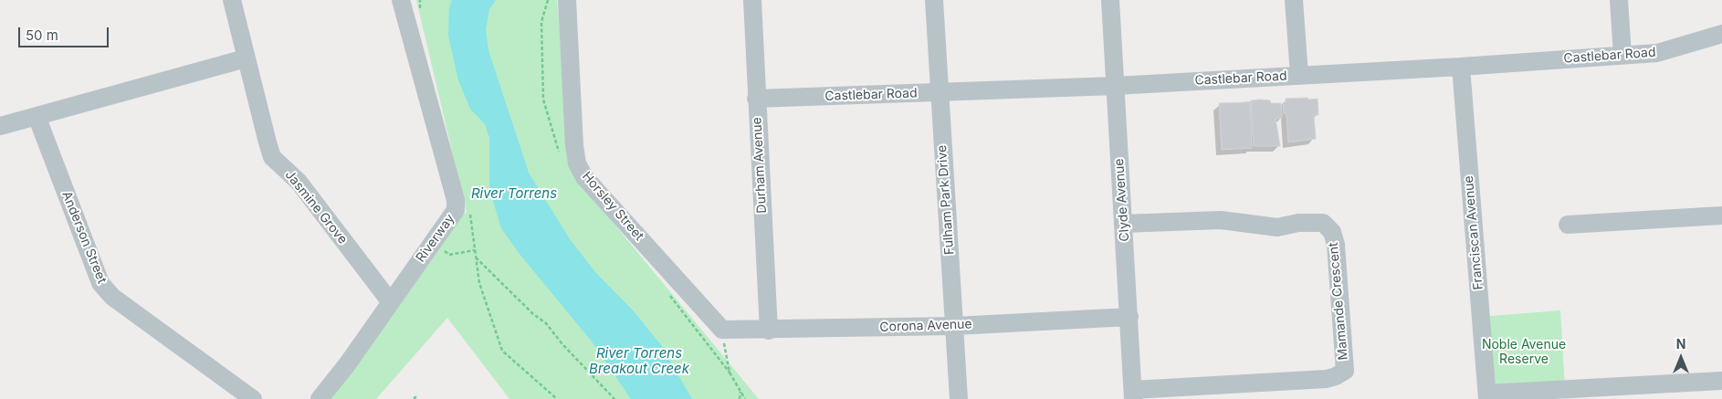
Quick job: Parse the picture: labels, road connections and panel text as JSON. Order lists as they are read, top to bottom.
{
  "streets": {
    "street": [
      "Castlebar Road",
      "Durham Avenue",
      "Fulham Park Drive",
      "Clyde Avenue",
      "Horsley Street",
      "Jasmine Grove",
      "Franciscan Avenue",
      "Anderson Street",
      "Riverway",
      "Mamande Crescent",
      "Corona Avenue"
    ]
  },
  "crossings": [
    ["Castlebar Road", "Durham Avenue"],
    ["Castlebar Road", "Fulham Park Drive"],
    ["Castlebar Road", "Clyde Avenue"],
    ["Castlebar Road", "Franciscan Avenue"],
    ["Durham Avenue", "Corona Avenue"],
    ["Fulham Park Drive", "Corona Avenue"],
    ["Clyde Avenue", "Mamande Crescent"],
    ["Clyde Avenue", "Corona Avenue"],
    ["Horsley Street", "Corona Avenue"],
    ["Jasmine Grove", "Riverway"]
  ],
  "water": ["River Torrens", "River Torrens Breakout Creek"],
  "parks": ["Noble Avenue Reserve"],
  "scale_bar": "50 m",
  "north": "top"
}
